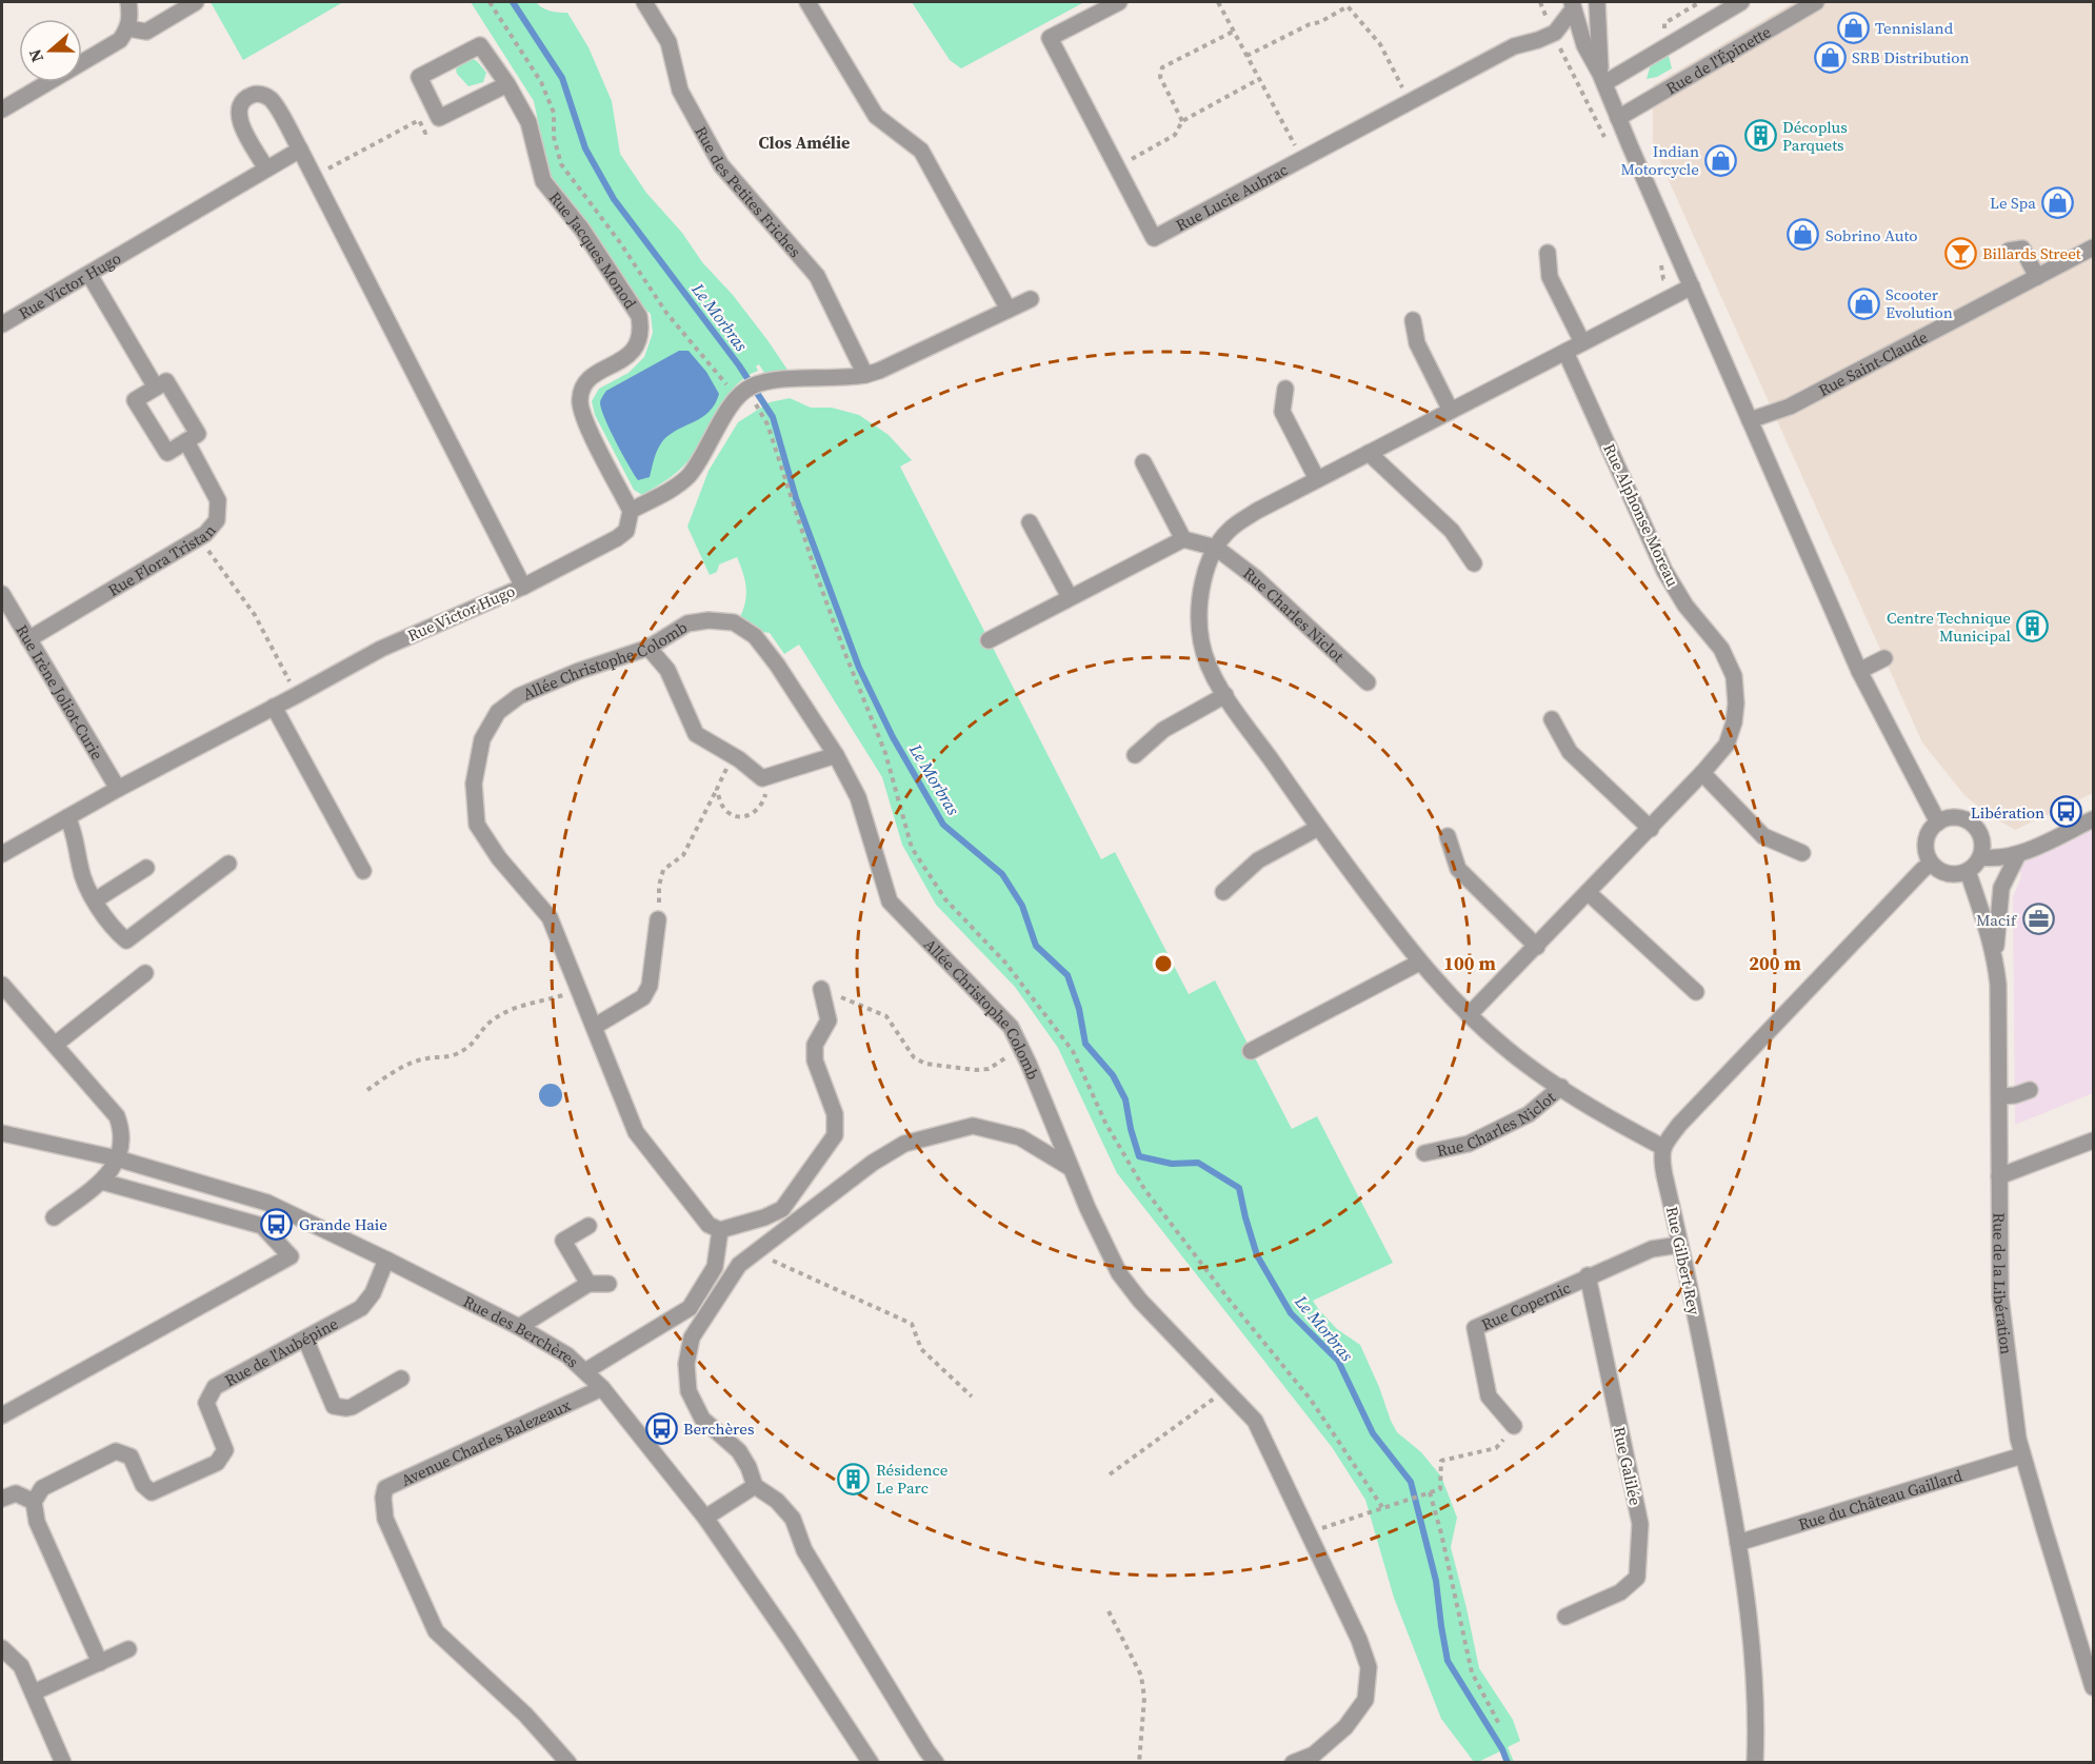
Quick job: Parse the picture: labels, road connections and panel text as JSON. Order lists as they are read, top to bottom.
{
  "streets": {
    "street": [
      "Rue de l'Épinette",
      "Rue des Petites Friches",
      "Rue Lucie Aubrac",
      "Rue Jacques Monod",
      "Rue Victor Hugo",
      "Rue Saint-Claude",
      "Rue Alphonse Moreau",
      "Rue Flora Tristan",
      "Rue Charles Niclot",
      "Allée Christophe Colomb",
      "Rue Irène Joliot-Curie",
      "Rue Gilbert Rey",
      "Rue de la Libération",
      "Rue Copernic",
      "Rue des Berchères",
      "Rue de l'Aubépine",
      "Avenue Charles Balezeaux",
      "Rue Galilée",
      "Rue du Château Gaillard"
    ]
  },
  "crossings": [
    ["Rue Victor Hugo", "Rue Irène Joliot-Curie"],
    ["Rue Alphonse Moreau", "Rue Charles Niclot"],
    ["Rue Flora Tristan", "Rue Irène Joliot-Curie"],
    ["Rue Charles Niclot", "Rue Gilbert Rey"],
    ["Rue Gilbert Rey", "Rue Copernic"],
    ["Rue Gilbert Rey", "Rue du Château Gaillard"],
    ["Rue de la Libération", "Rue du Château Gaillard"],
    ["Rue Copernic", "Rue Galilée"],
    ["Rue des Berchères", "Rue de l'Aubépine"],
    ["Rue des Berchères", "Avenue Charles Balezeaux"]
  ],
  "districts": ["Clos Amélie"],
  "water": ["Le Morbras"],
  "places": {
    "shop": [
      "Tennisland",
      "SRB Distribution",
      "Indian Motorcycle",
      "Le Spa",
      "Sobrino Auto",
      "Scooter Evolution"
    ],
    "building": ["Décoplus Parquets", "Centre Technique Municipal", "Résidence Le Parc"],
    "bar": ["Billards Street"],
    "bus stop": ["Libération", "Grande Haie", "Berchères"],
    "office": ["Macif"]
  },
  "north": "left",
  "rings": ["100 m", "200 m"]
}
